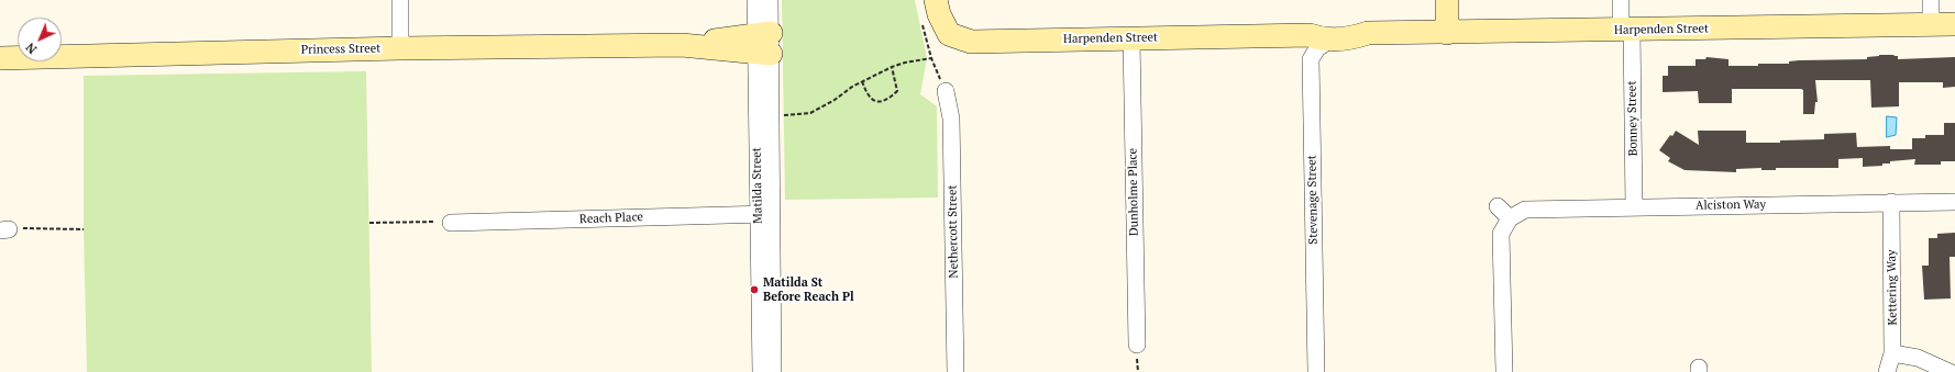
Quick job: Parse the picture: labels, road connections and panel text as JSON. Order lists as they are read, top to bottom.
{
  "streets": {
    "street": [
      "Harpenden Street",
      "Princess Street",
      "Bonney Street",
      "Matilda Street",
      "Dunholme Place",
      "Stevenage Street",
      "Alciston Way",
      "Reach Place",
      "Nethercott Street",
      "Kettering Way"
    ]
  },
  "crossings": [
    ["Harpenden Street", "Bonney Street"],
    ["Harpenden Street", "Dunholme Place"],
    ["Harpenden Street", "Stevenage Street"],
    ["Princess Street", "Matilda Street"],
    ["Bonney Street", "Alciston Way"],
    ["Matilda Street", "Reach Place"],
    ["Alciston Way", "Kettering Way"]
  ],
  "places": ["Matilda St Before Reach Pl"],
  "north": "bottom left"
}
